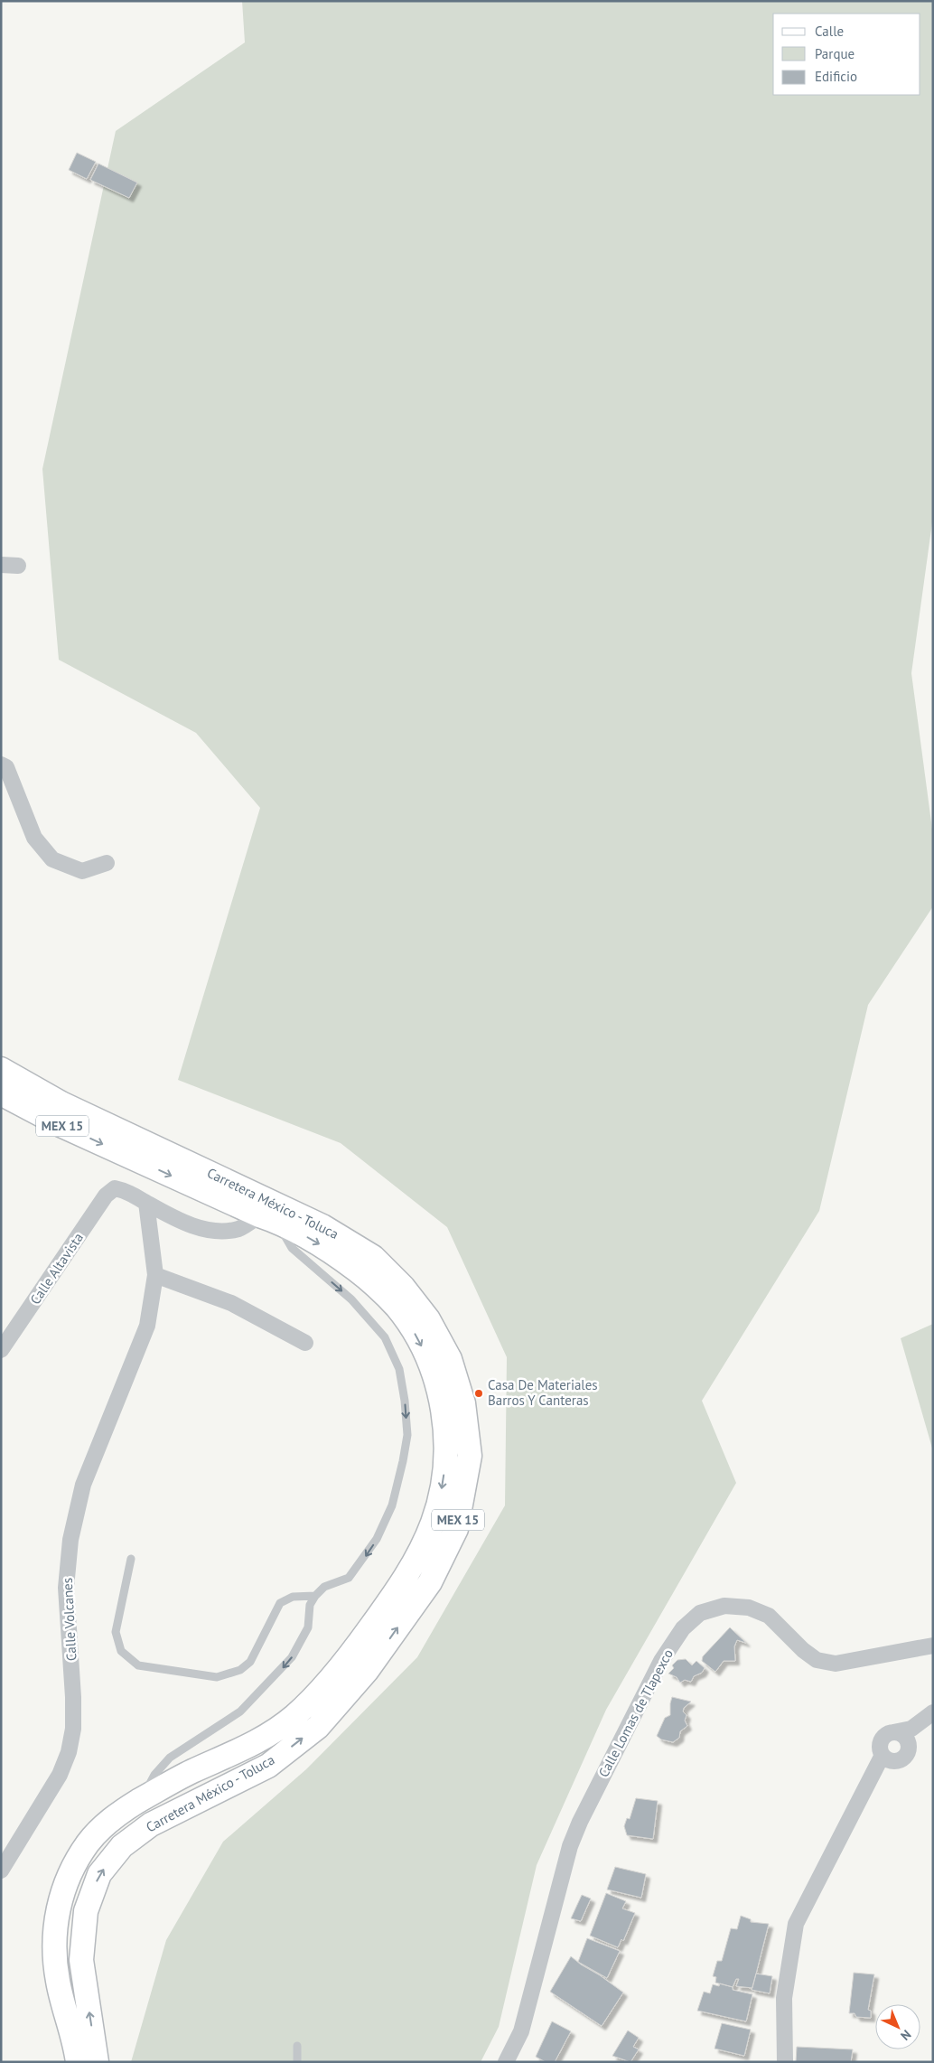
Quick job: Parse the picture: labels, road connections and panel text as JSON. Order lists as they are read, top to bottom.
{
  "streets": {
    "main road": ["MEX 15", "Carretera México - Toluca"],
    "street": ["Calle Altavista", "Calle Volcanes", "Calle Lomas de Tlapexco"]
  },
  "crossings": [
    ["Calle Altavista", "Calle Volcanes"]
  ],
  "places": ["Casa De Materiales Barros Y Canteras"],
  "legend": ["Calle", "Parque", "Edificio"],
  "north": "bottom right"
}
